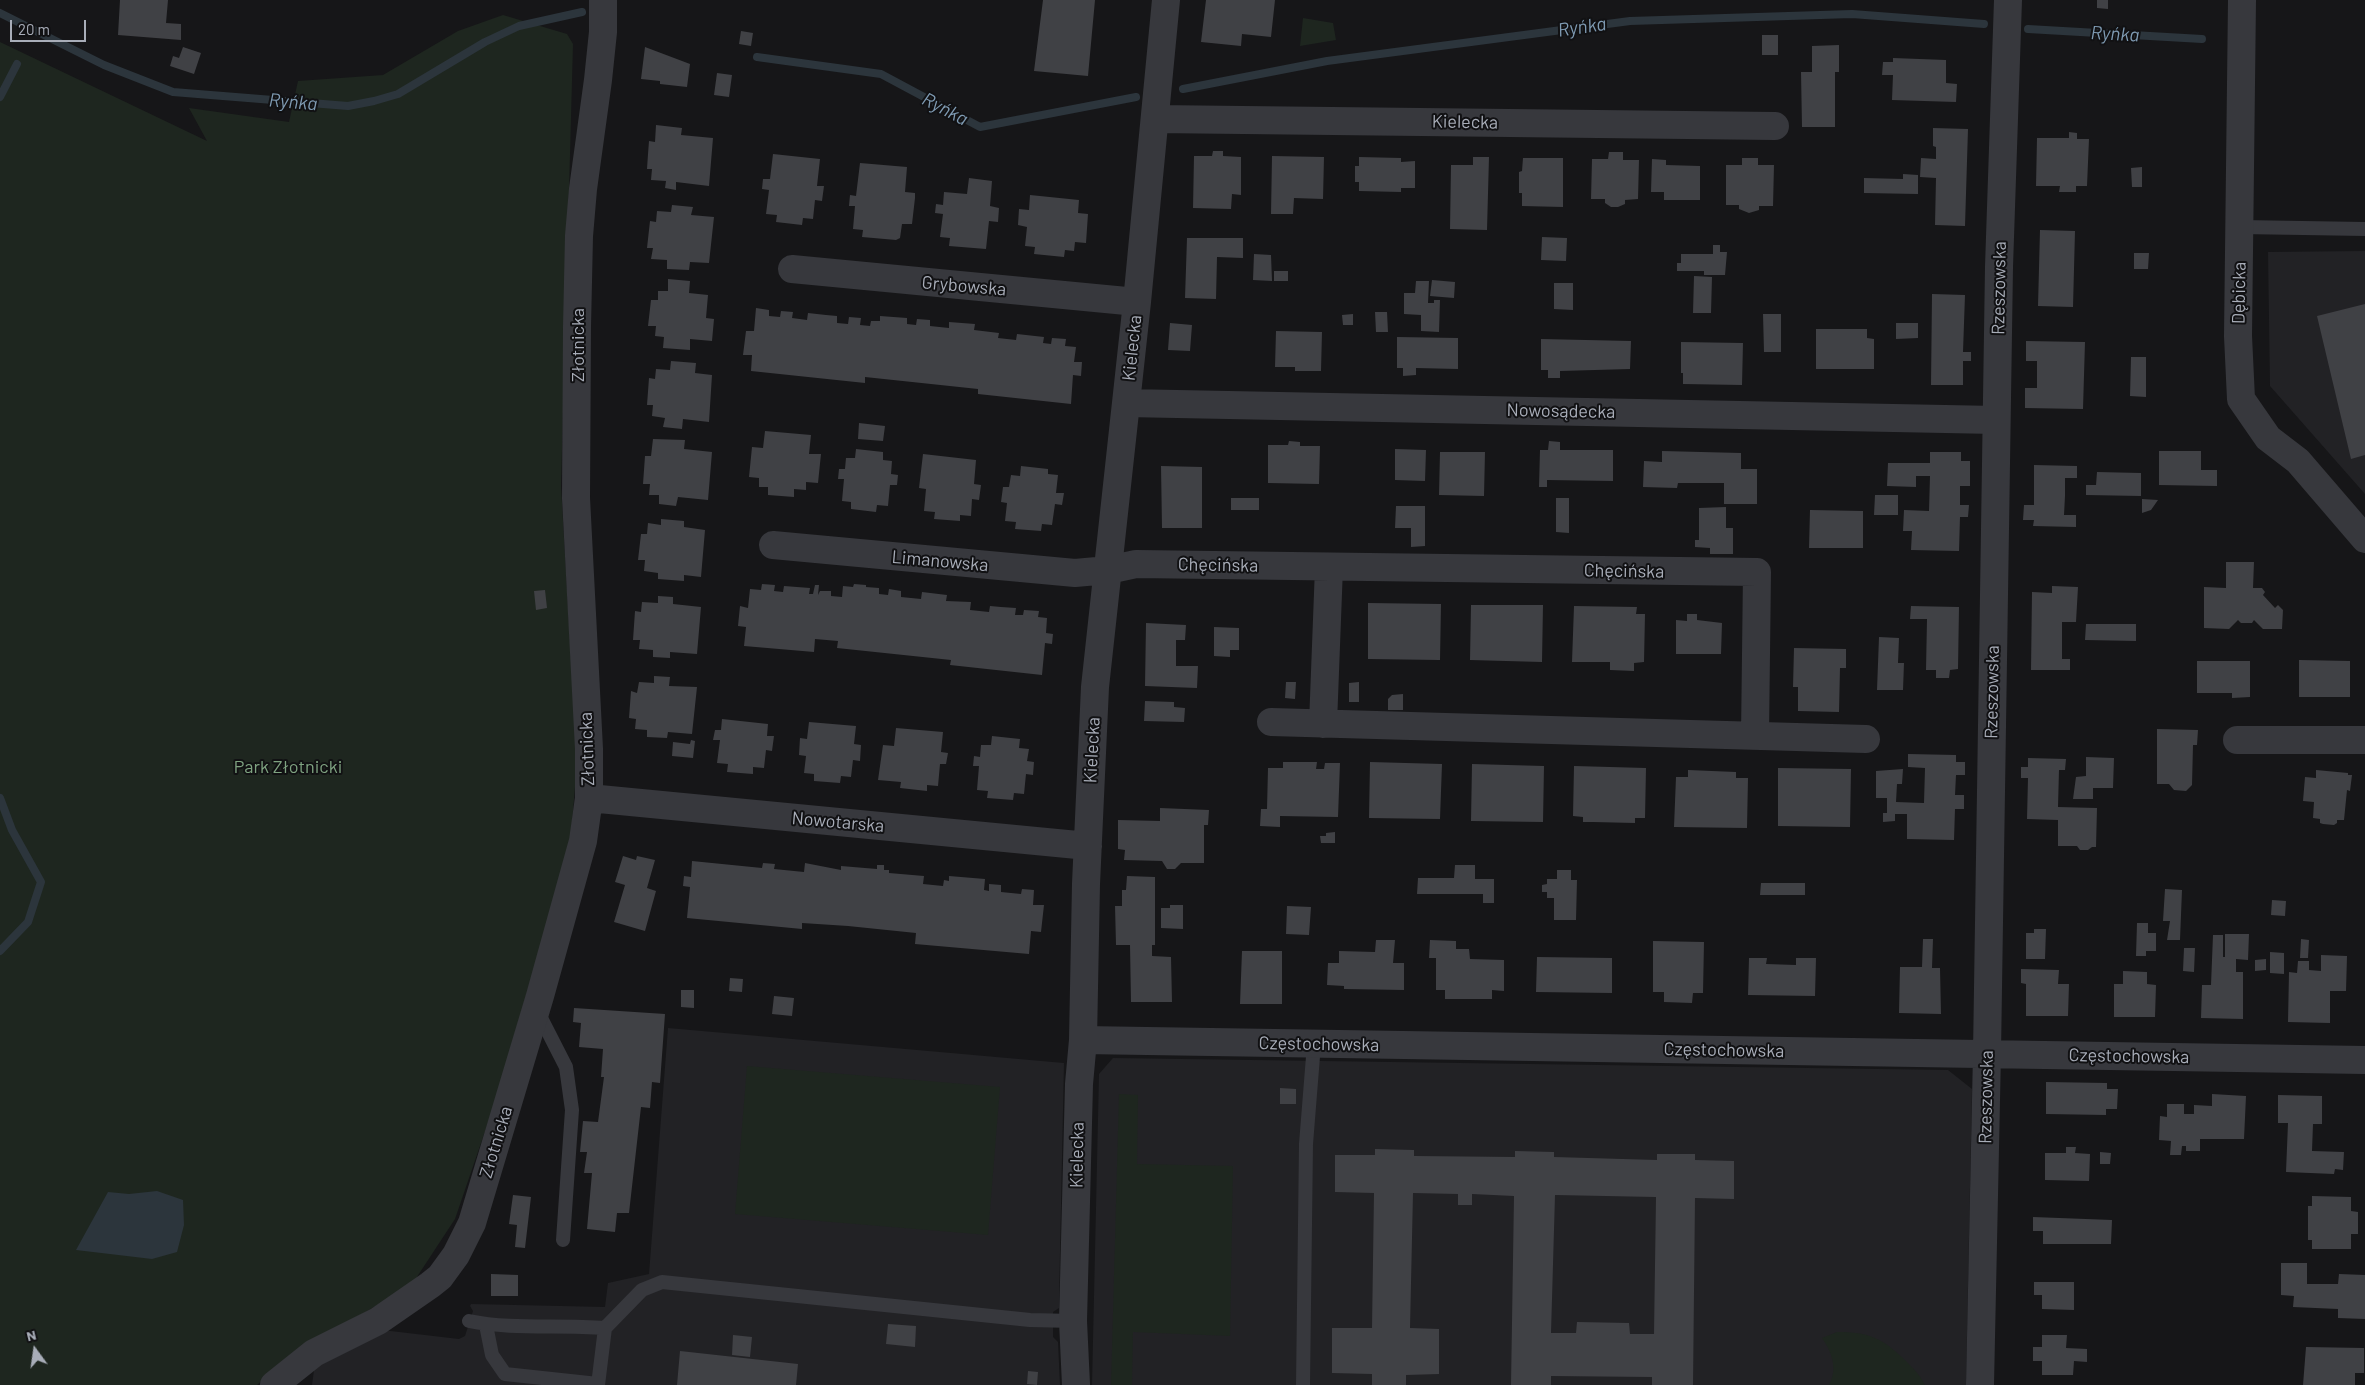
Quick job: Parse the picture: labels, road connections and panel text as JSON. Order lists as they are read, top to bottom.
{
  "streets": {
    "street": [
      "Kielecka",
      "Grybowska",
      "Rzeszowska",
      "Dębicka",
      "Złotnicka",
      "Nowosądecka",
      "Limanowska",
      "Chęcińska",
      "Nowotarska",
      "Częstochowska"
    ]
  },
  "crossings": [
    ["Kielecka", "Grybowska"],
    ["Kielecka", "Nowosądecka"],
    ["Kielecka", "Limanowska"],
    ["Kielecka", "Chęcińska"],
    ["Kielecka", "Nowotarska"],
    ["Kielecka", "Częstochowska"],
    ["Rzeszowska", "Nowosądecka"],
    ["Rzeszowska", "Częstochowska"],
    ["Złotnicka", "Nowotarska"],
    ["Limanowska", "Chęcińska"]
  ],
  "water": ["Ryńka"],
  "parks": ["Park Złotnicki"],
  "scale_bar": "20 m",
  "north": "top"
}
